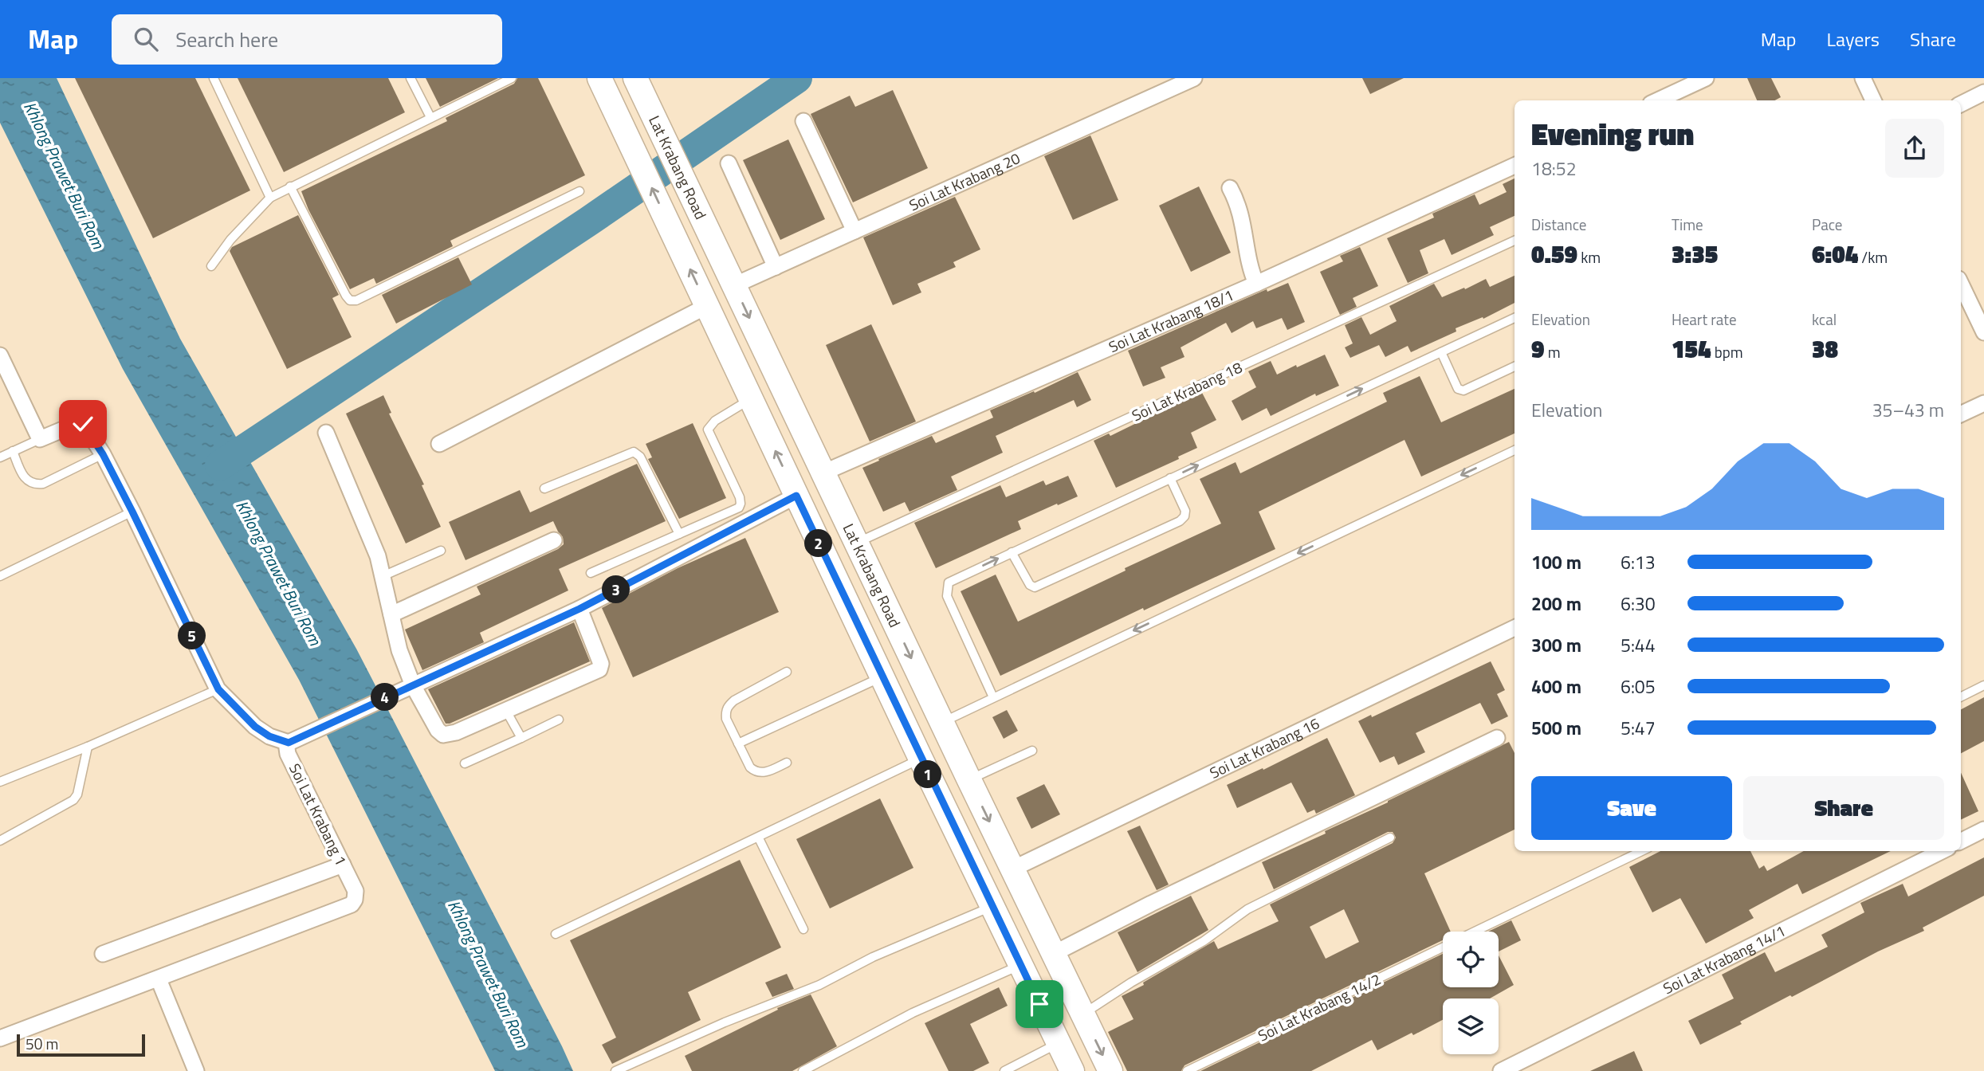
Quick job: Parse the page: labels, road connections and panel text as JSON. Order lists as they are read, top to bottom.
{
  "streets": {
    "main road": ["Lat Krabang Road"],
    "street": [
      "Soi Lat Krabang 20",
      "Soi Lat Krabang 18/1",
      "Soi Lat Krabang 16",
      "Soi Lat Krabang 1",
      "Soi Lat Krabang 14/1"
    ],
    "lane": ["Soi Lat Krabang 18", "Soi Lat Krabang 14/2"]
  },
  "crossings": [
    ["Lat Krabang Road", "Soi Lat Krabang 20"],
    ["Lat Krabang Road", "Soi Lat Krabang 18/1"],
    ["Lat Krabang Road", "Soi Lat Krabang 18"],
    ["Lat Krabang Road", "Soi Lat Krabang 16"]
  ],
  "water": ["Khlong Prawet Buri Rom"],
  "scale_bar": "50 m",
  "page": {
    "header": "Map",
    "search": "Search here",
    "nav": ["Map", "Layers", "Share"],
    "heading": ["Evening run", "18:52"],
    "stats": [
      ["Distance", "0.59 km"],
      ["Time", "3:35"],
      ["Pace", "6:04 /km"],
      ["Elevation", "9 m"],
      ["Heart rate", "154 bpm"],
      ["kcal", "38"]
    ],
    "chart": ["Elevation", "35–43 m"],
    "pins": [
      "2",
      "3",
      "5",
      "4",
      "1"
    ],
    "list": [
      {
        "name": "100 m",
        "note": "6:13"
      },
      {
        "name": "200 m",
        "note": "6:30"
      },
      {
        "name": "300 m",
        "note": "5:44"
      },
      {
        "name": "400 m",
        "note": "6:05"
      },
      {
        "name": "500 m",
        "note": "5:47"
      }
    ],
    "buttons": ["Save", "Share"],
    "scale": "50 m"
  }
}
